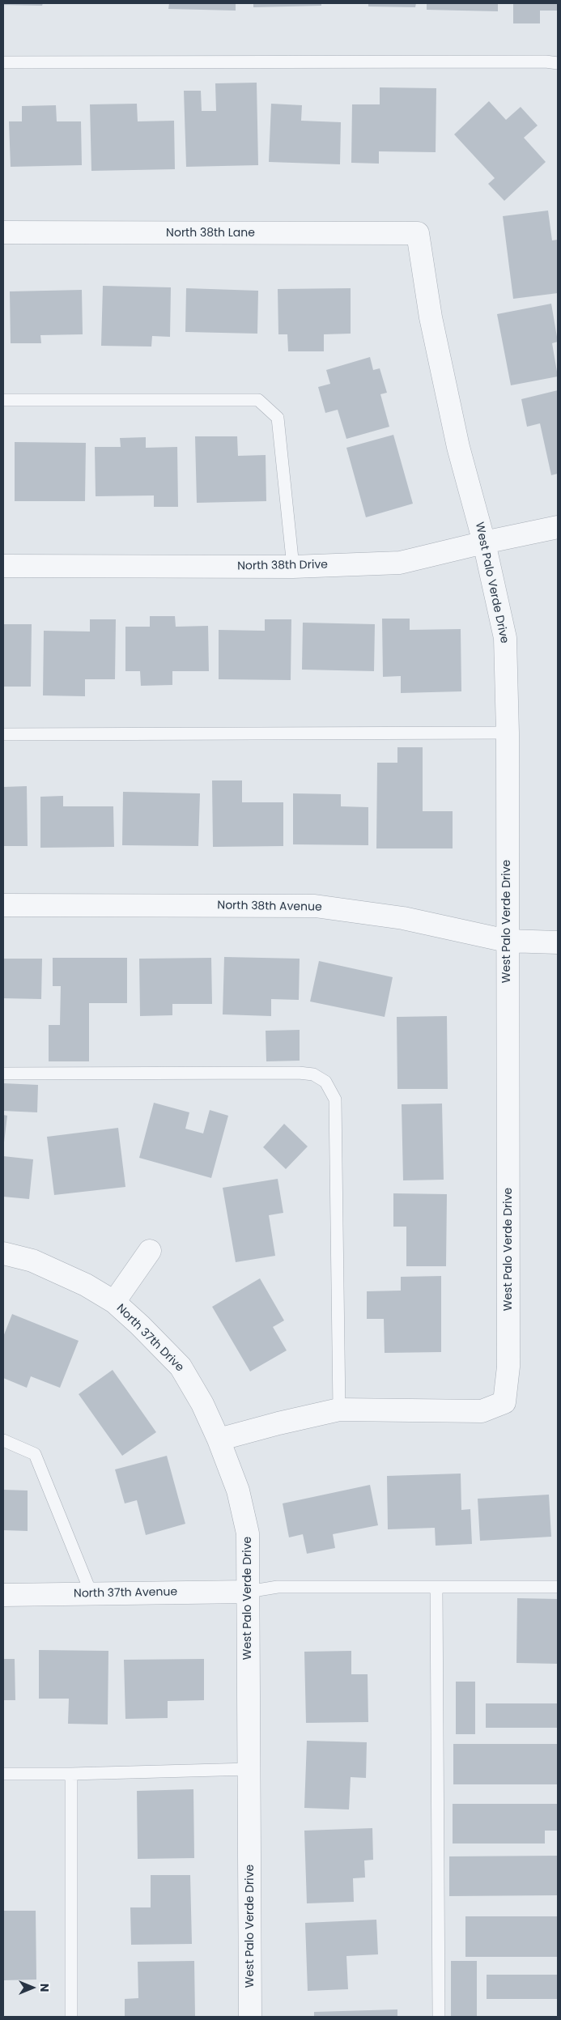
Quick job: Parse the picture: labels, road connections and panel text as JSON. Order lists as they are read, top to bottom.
{
  "streets": {
    "street": [
      "North 38th Lane",
      "North 38th Drive",
      "West Palo Verde Drive",
      "North 38th Avenue",
      "North 37th Drive",
      "North 37th Avenue"
    ]
  },
  "crossings": [
    ["North 38th Lane", "West Palo Verde Drive"],
    ["North 38th Drive", "West Palo Verde Drive"],
    ["West Palo Verde Drive", "North 38th Avenue"],
    ["West Palo Verde Drive", "North 37th Drive"],
    ["West Palo Verde Drive", "North 37th Avenue"]
  ],
  "north": "right"
}
